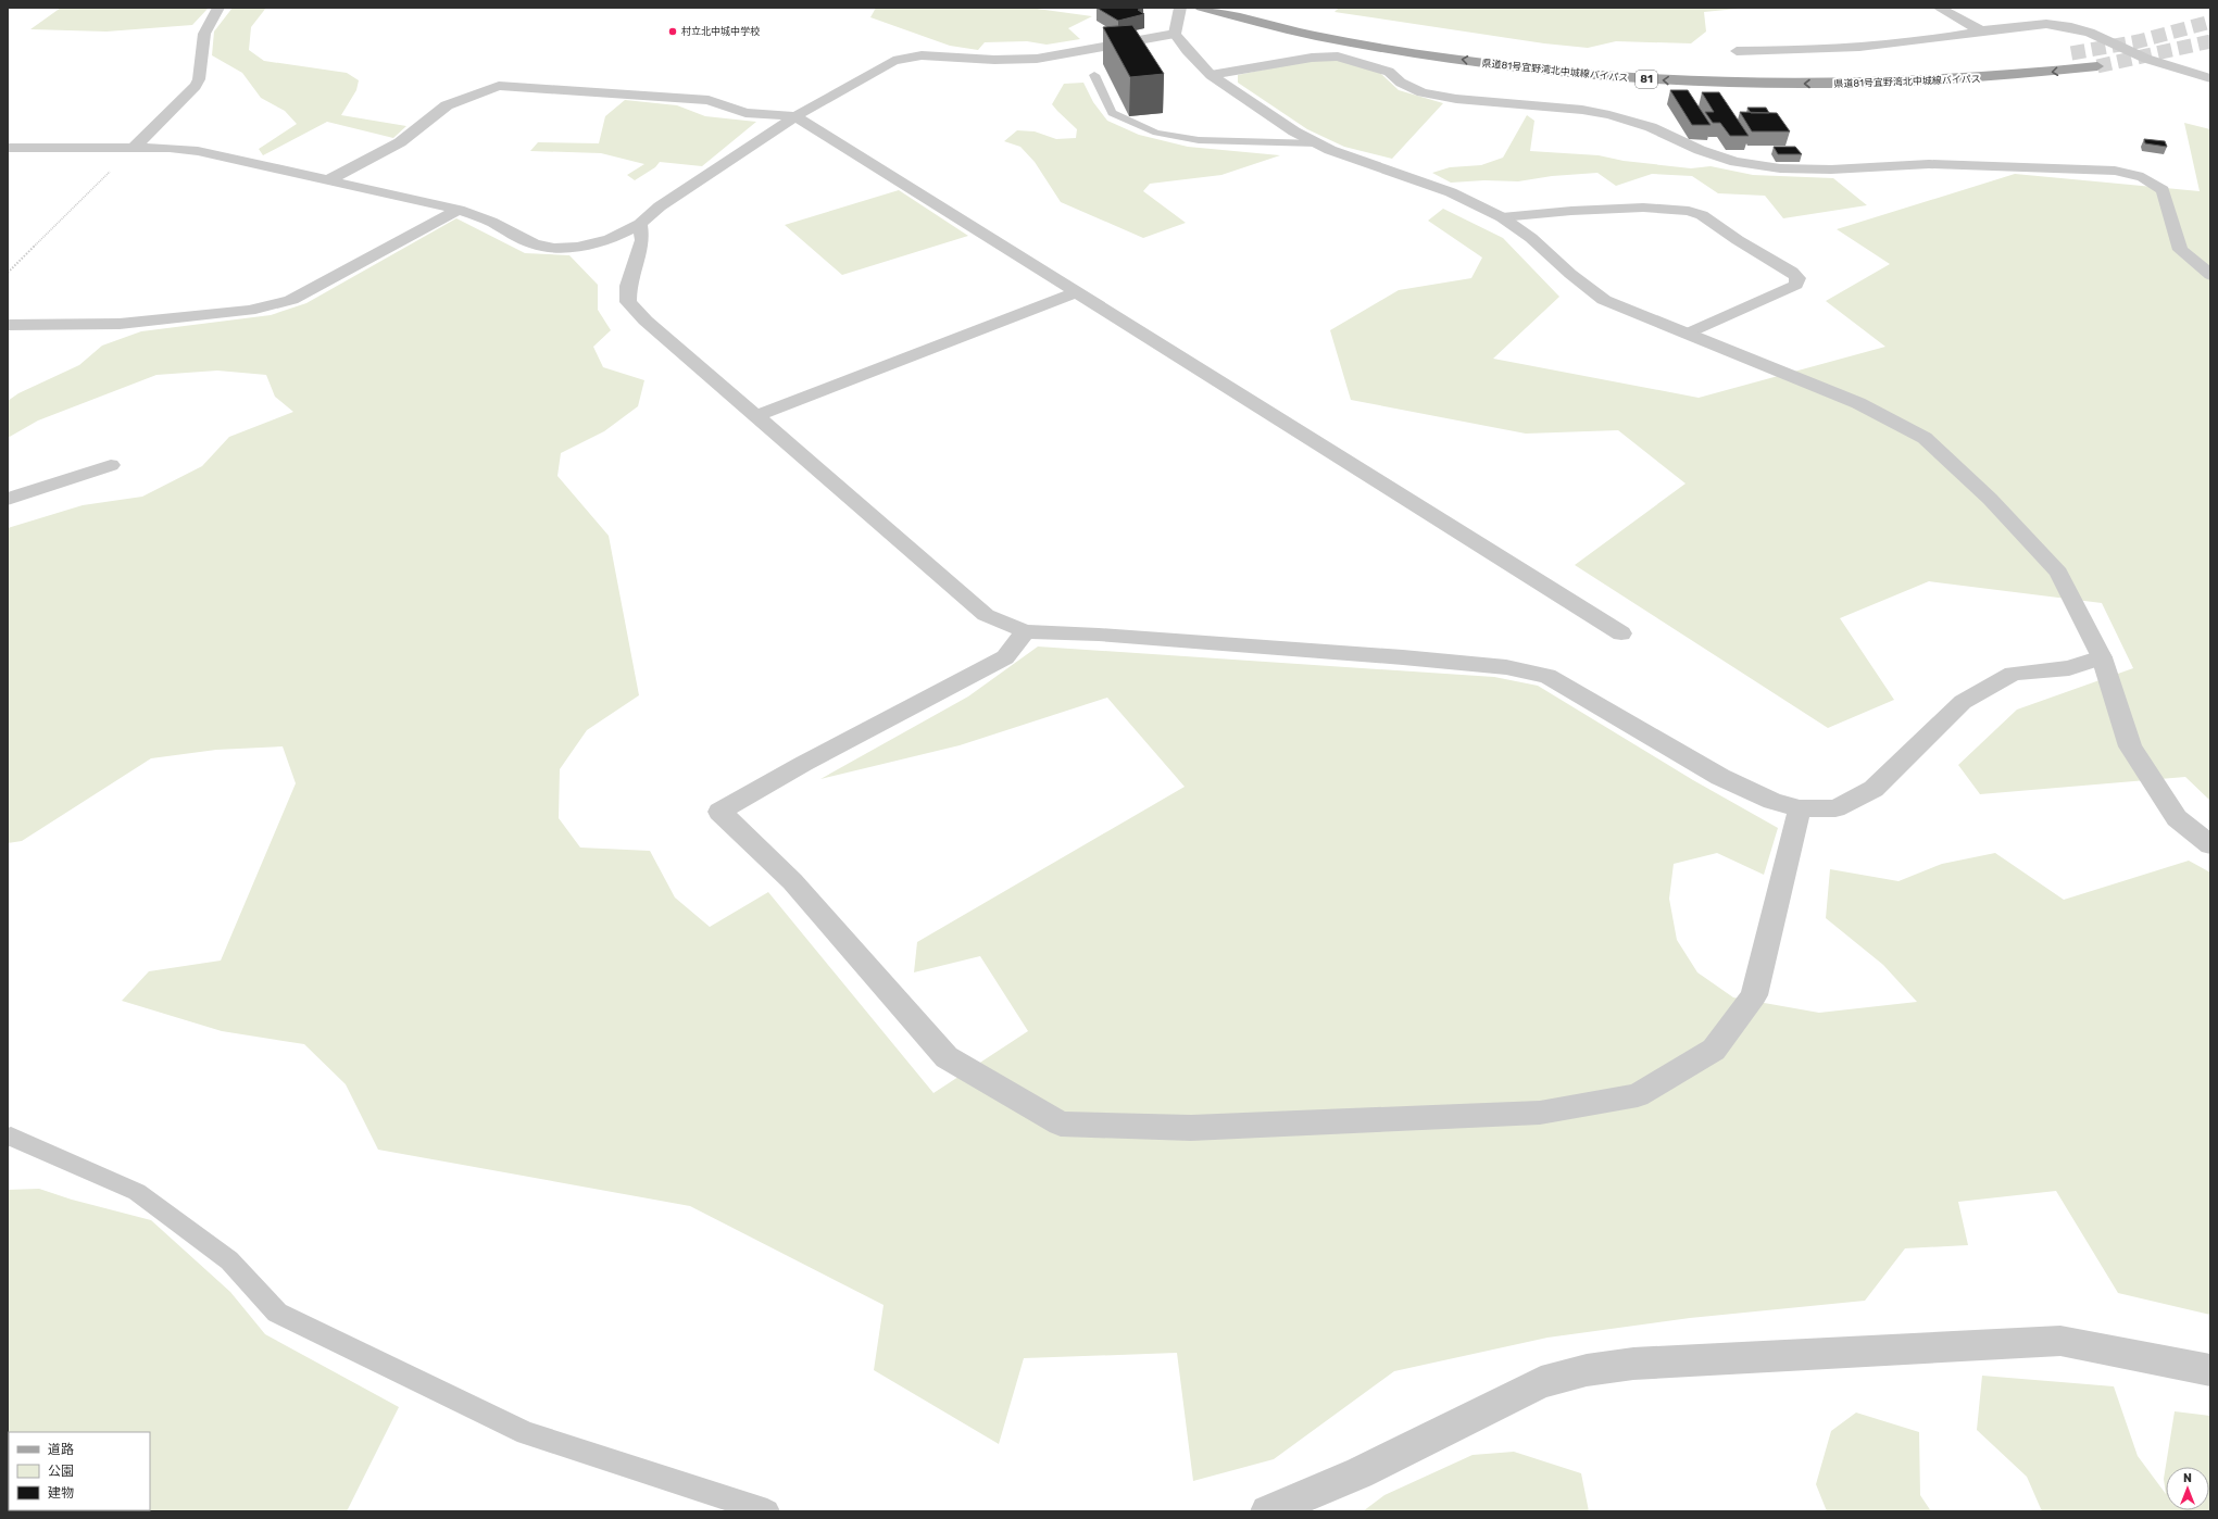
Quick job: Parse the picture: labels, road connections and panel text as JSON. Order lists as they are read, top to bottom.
{
  "streets": {
    "main road": ["県道81号宜野湾北中城線バイパス", "81"]
  },
  "places": ["村立北中城中学校"],
  "legend": ["道路", "公園", "建物"],
  "north": "top"
}
